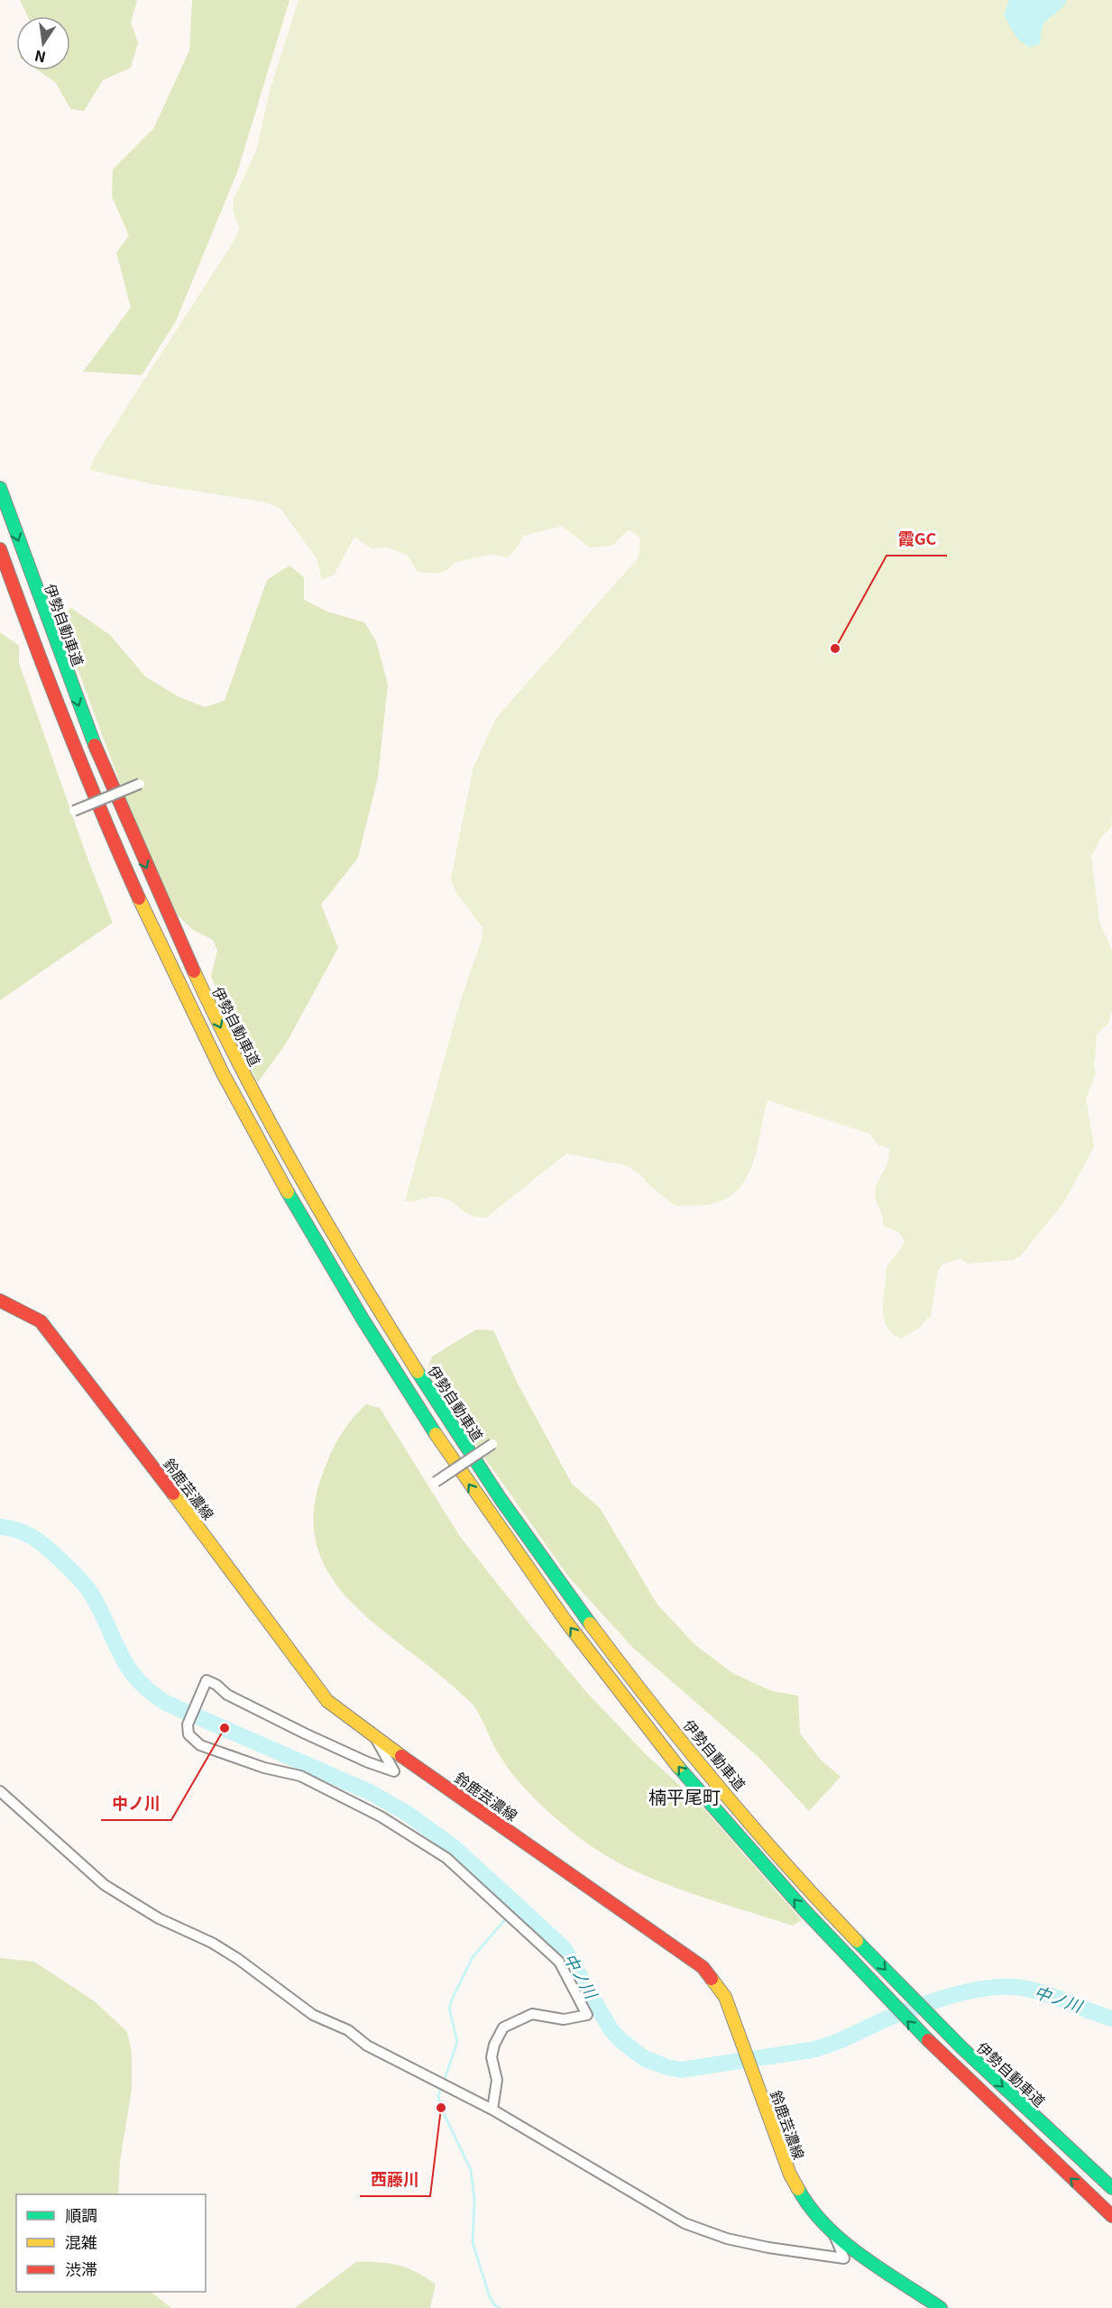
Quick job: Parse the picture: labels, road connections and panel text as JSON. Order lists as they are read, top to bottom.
{
  "streets": {
    "main road": ["伊勢自動車道", "鈴鹿芸濃線"]
  },
  "districts": ["楠平尾町"],
  "water": ["中ノ川"],
  "places": ["霞GC", "中ノ川", "西藤川"],
  "legend": ["順調", "混雑", "渋滞"],
  "north": "bottom"
}
